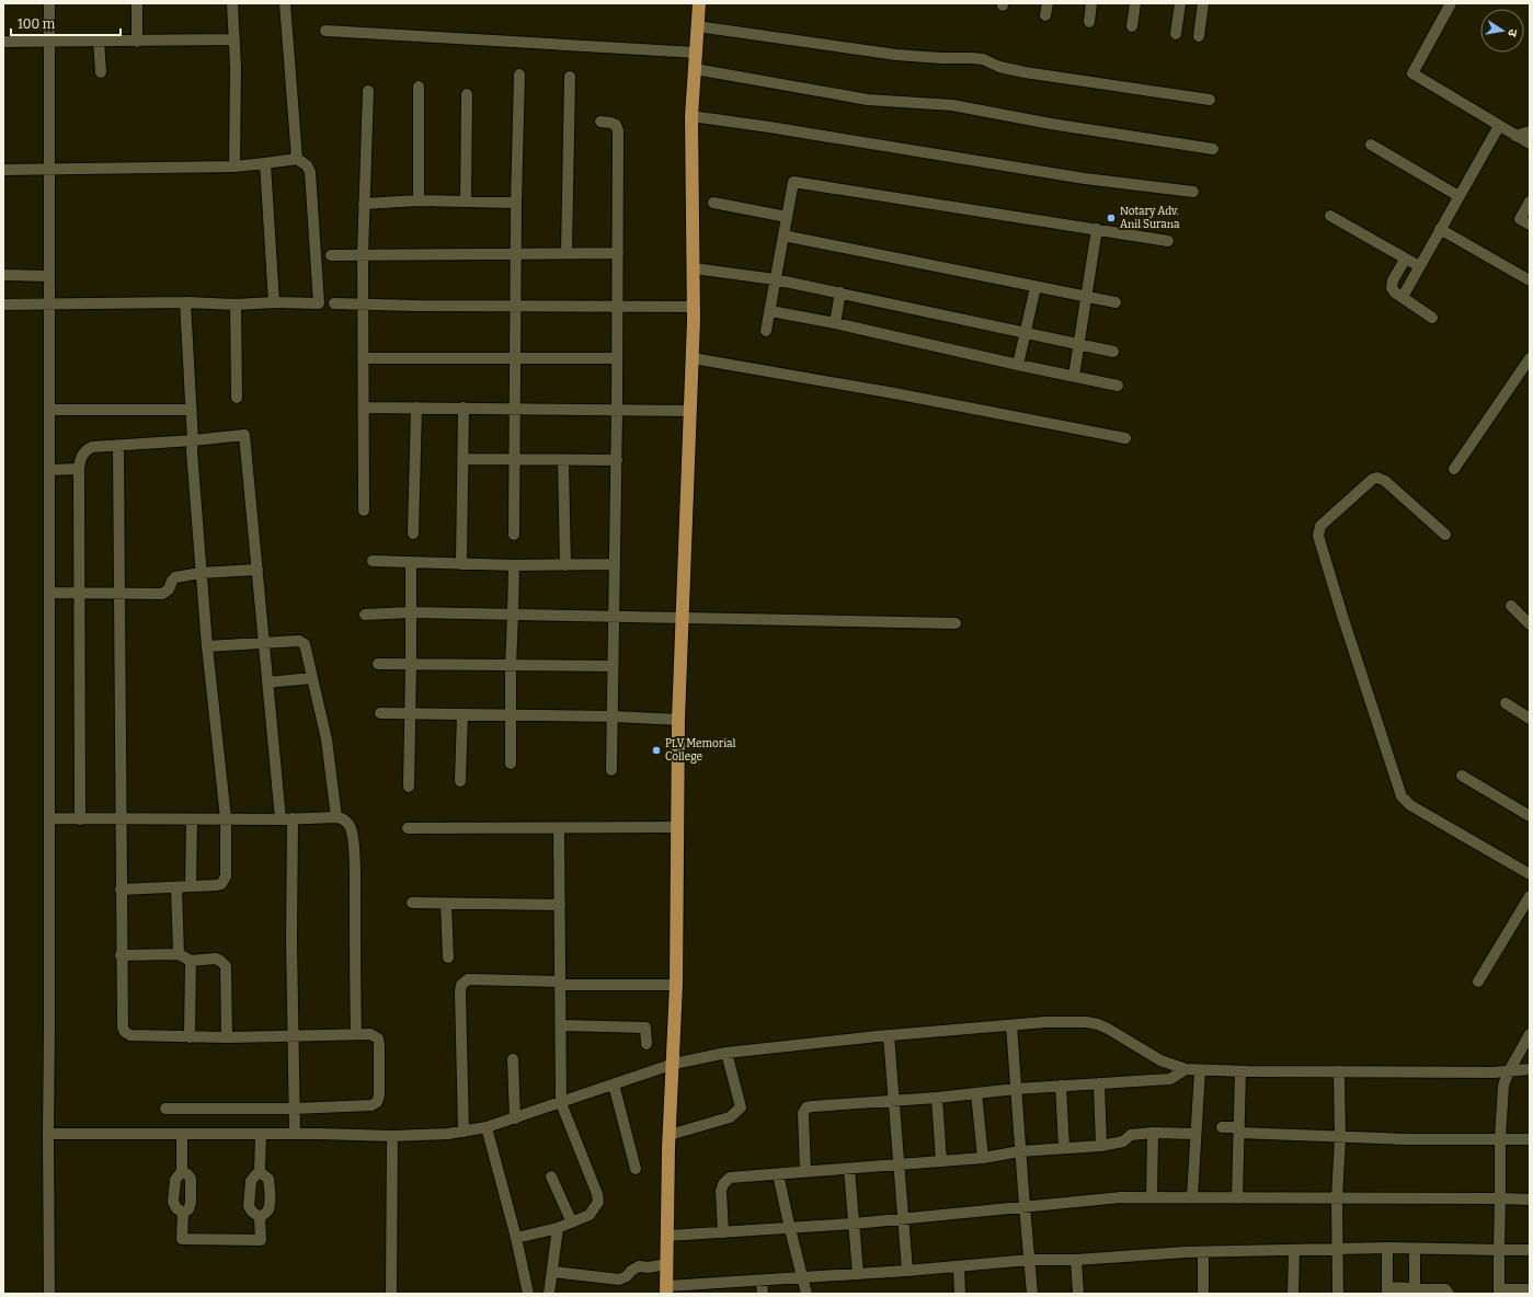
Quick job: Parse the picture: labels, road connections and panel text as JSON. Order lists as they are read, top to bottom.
{
  "places": ["Notary Adv. Anil Surana", "PLV Memorial College"],
  "scale_bar": "100 m",
  "north": "right"
}
